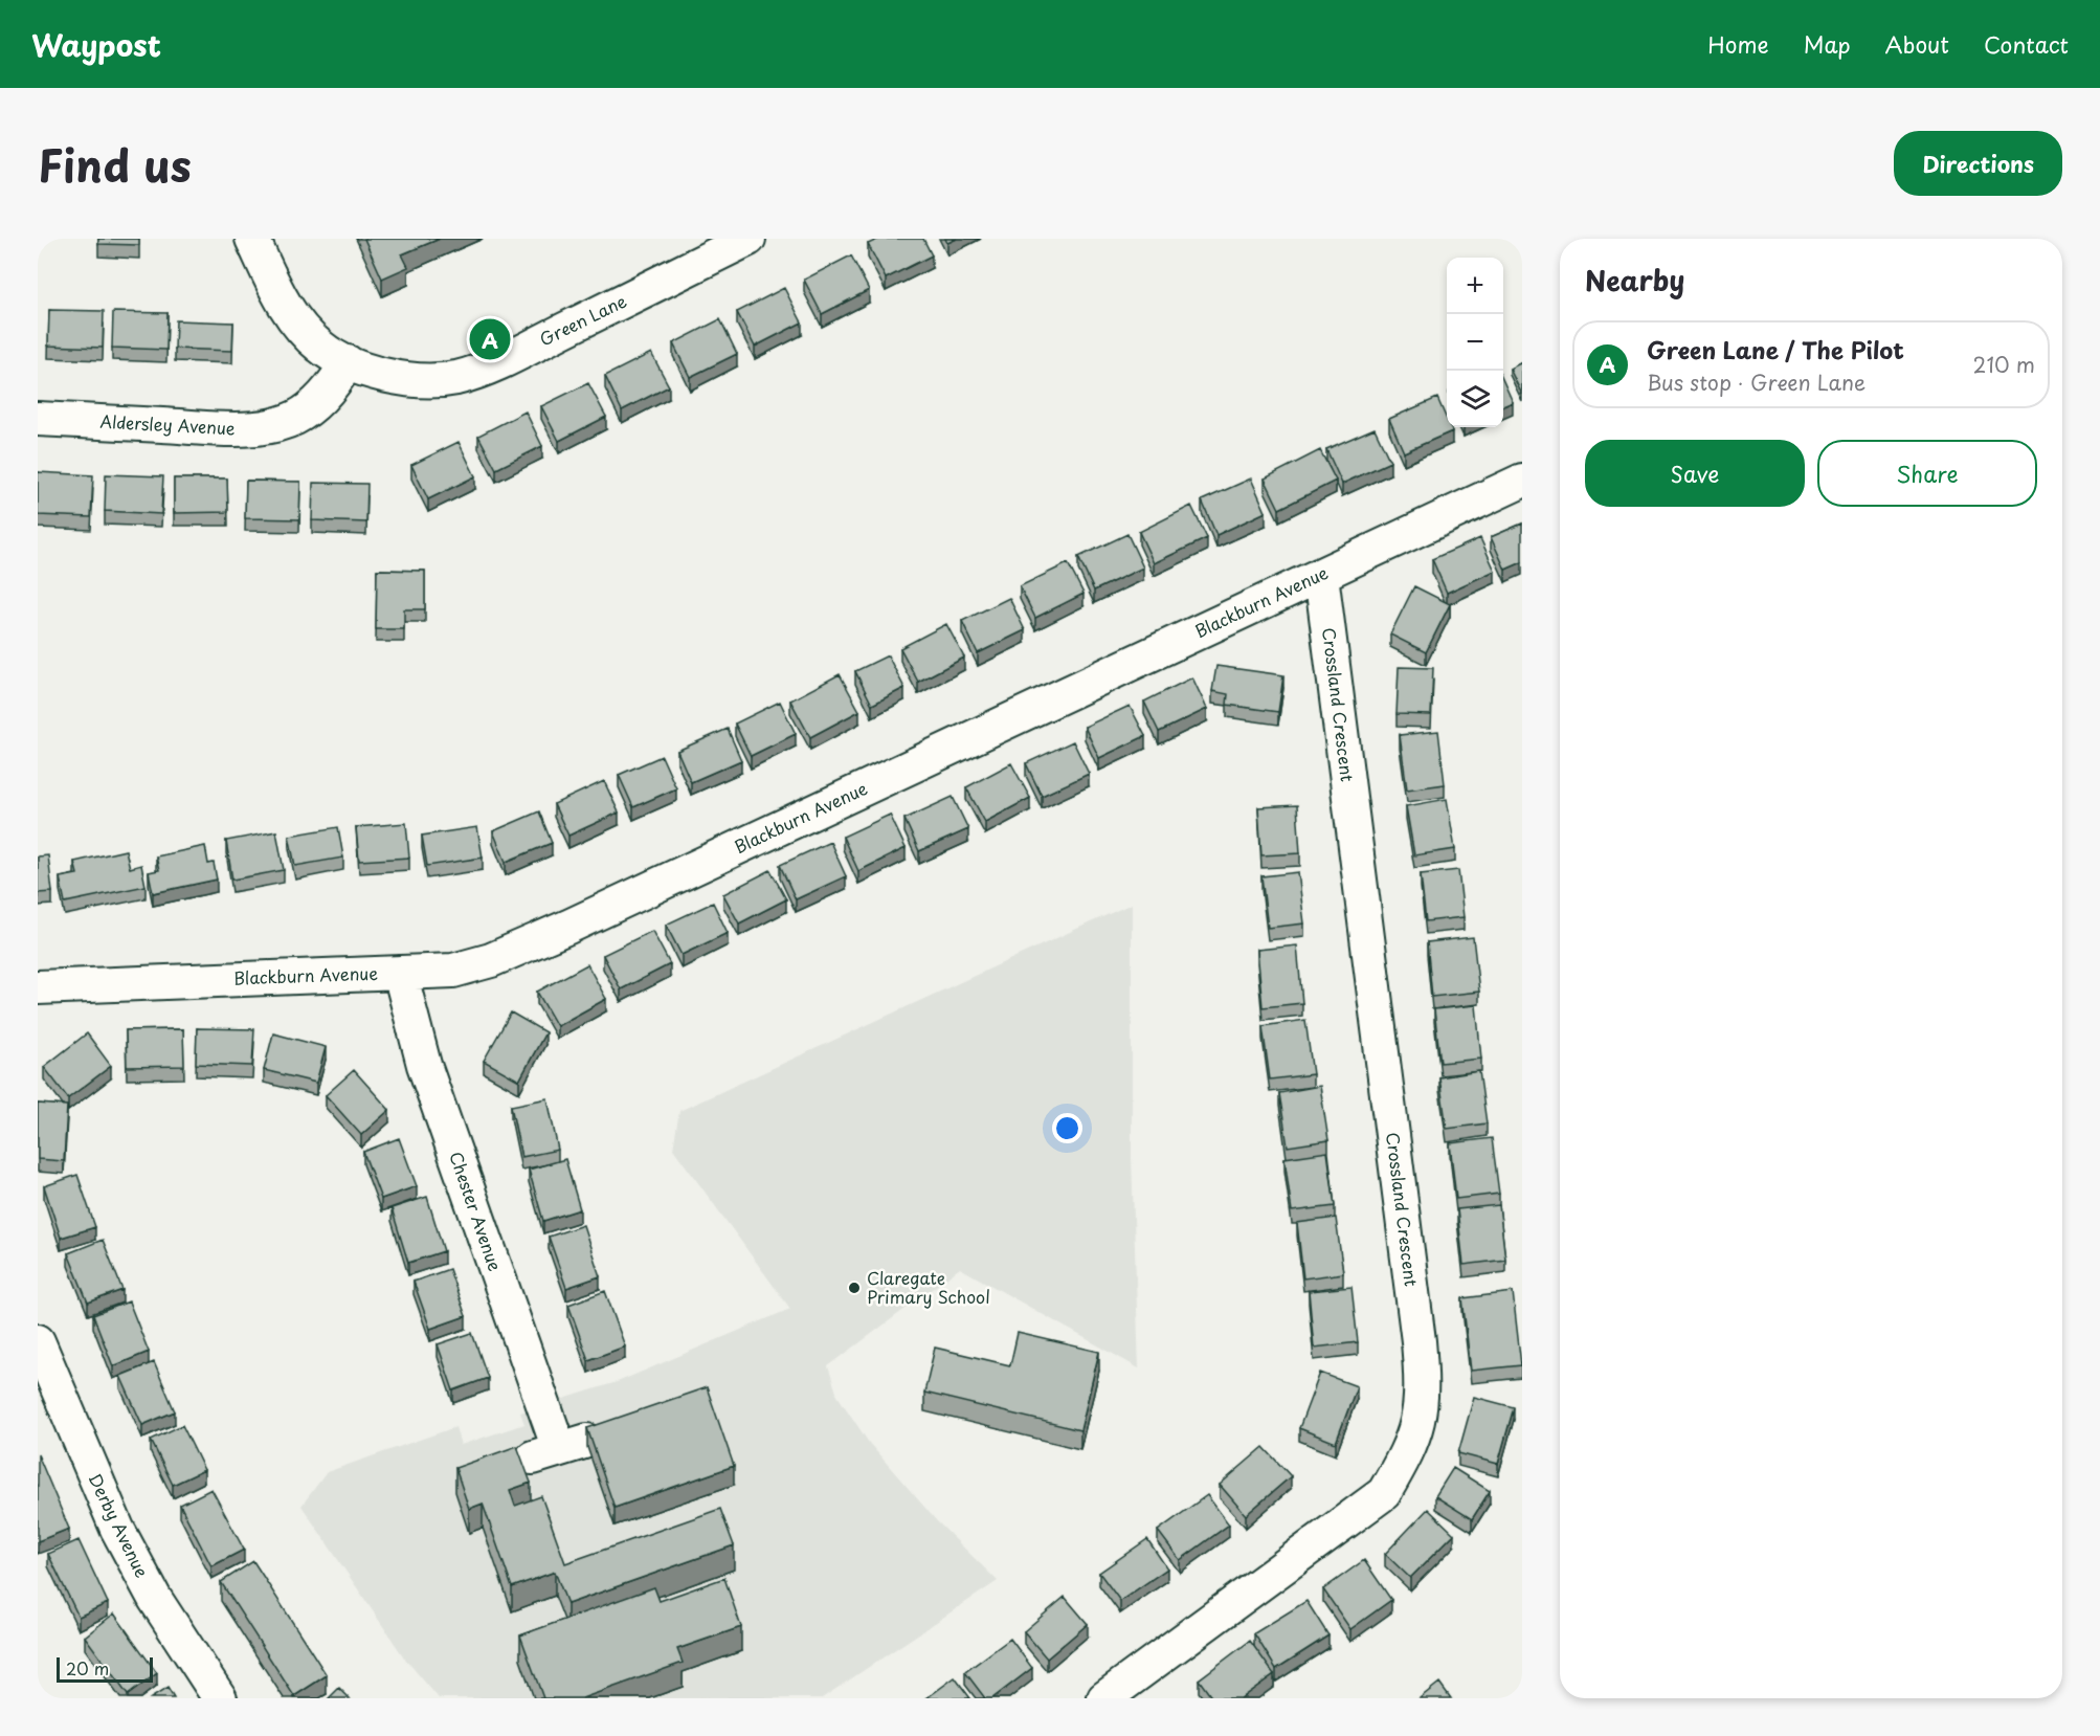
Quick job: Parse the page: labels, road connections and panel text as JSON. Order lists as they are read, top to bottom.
{
  "streets": {
    "street": [
      "Green Lane",
      "Aldersley Avenue",
      "Blackburn Avenue",
      "Crossland Crescent",
      "Chester Avenue",
      "Derby Avenue"
    ]
  },
  "crossings": [
    ["Green Lane", "Aldersley Avenue"],
    ["Blackburn Avenue", "Crossland Crescent"],
    ["Blackburn Avenue", "Chester Avenue"]
  ],
  "places": ["Claregate Primary School"],
  "scale_bar": "20 m",
  "page": {
    "header": "Waypost",
    "nav": [
      "Home",
      "Map",
      "About",
      "Contact"
    ],
    "title": "Find us",
    "buttons": [
      "Directions",
      ["Save", "Share"]
    ],
    "heading": "Nearby",
    "map_buttons": ["+", "−"],
    "pins": "A",
    "list": [
      {
        "mark": "A",
        "name": "Green Lane / The Pilot",
        "note": "Bus stop · Green Lane",
        "value": "210 m"
      }
    ],
    "scale": "20 m"
  }
}
